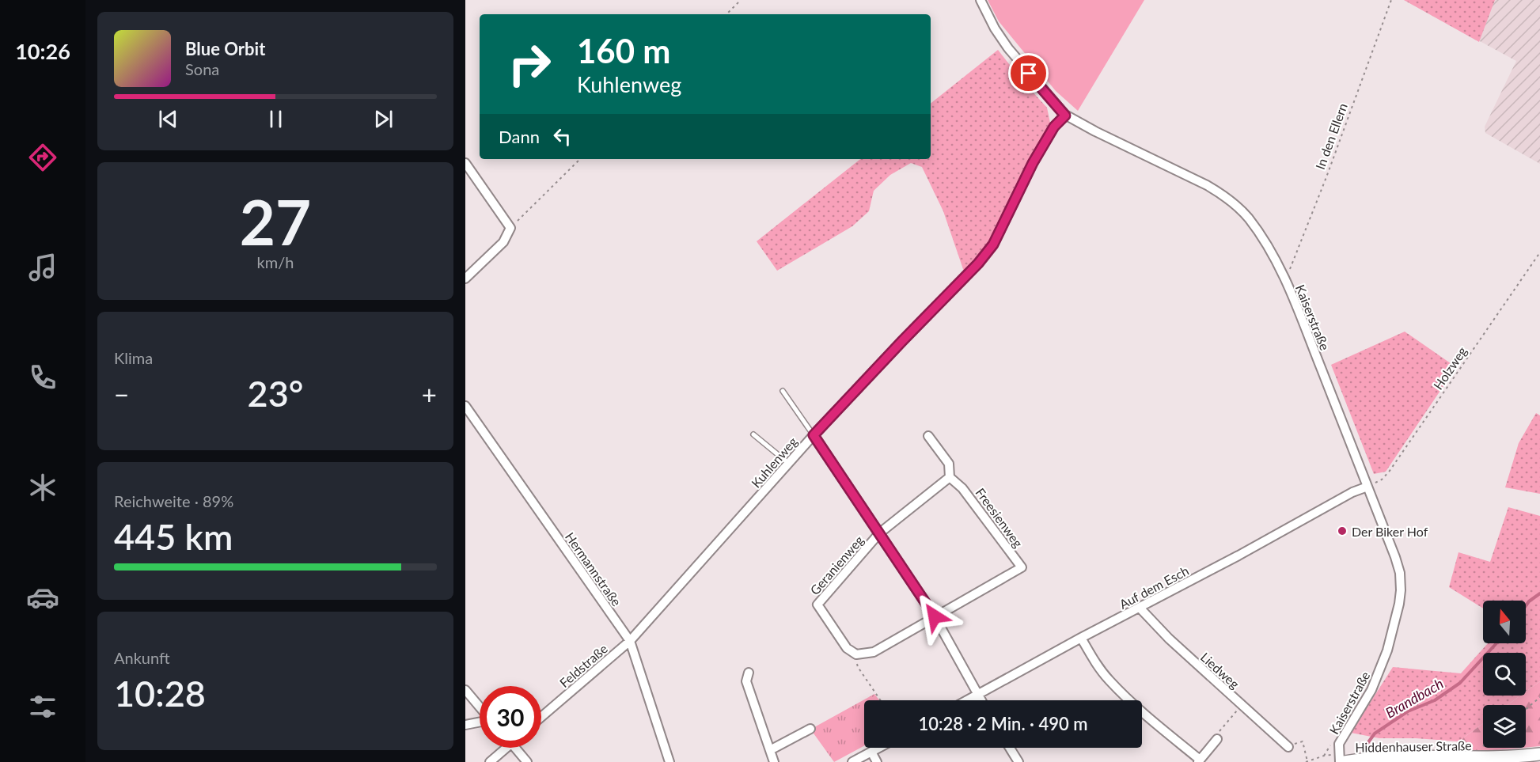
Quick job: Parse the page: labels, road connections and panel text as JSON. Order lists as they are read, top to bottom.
{
  "streets": {
    "main road": ["Hiddenhauser Straße"],
    "street": [
      "Kaiserstraße",
      "Kuhlenweg",
      "Freesienweg",
      "Geranienweg",
      "Hermannstraße",
      "Auf dem Esch",
      "Feldstraße",
      "Liedweg"
    ],
    "path": ["In den Ellern", "Holzweg"]
  },
  "crossings": [
    ["In den Ellern", "Kaiserstraße"],
    ["Kaiserstraße", "Holzweg"],
    ["Kaiserstraße", "Kuhlenweg"],
    ["Kaiserstraße", "Auf dem Esch"],
    ["Kaiserstraße", "Hiddenhauser Straße"],
    ["Holzweg", "Auf dem Esch"],
    ["Kuhlenweg", "Hermannstraße"],
    ["Kuhlenweg", "Feldstraße"],
    ["Hermannstraße", "Feldstraße"],
    ["Auf dem Esch", "Liedweg"]
  ],
  "water": ["Brandbach"],
  "places": ["Der Biker Hof"],
  "north": "top",
  "page": {
    "tabs": "10:26",
    "turn": ["160 m", "Kuhlenweg"],
    "song": ["Blue Orbit", "Sona"],
    "then": "Dann",
    "tile": [
      ["27", "km/h"],
      "Klima",
      ["Reichweite · 89%", "445 km"],
      ["Ankunft", "10:28"]
    ],
    "heat": ["−", "23°", "+"],
    "limit": "30",
    "trip": "10:28 · 2 Min. · 490 m"
  }
}
